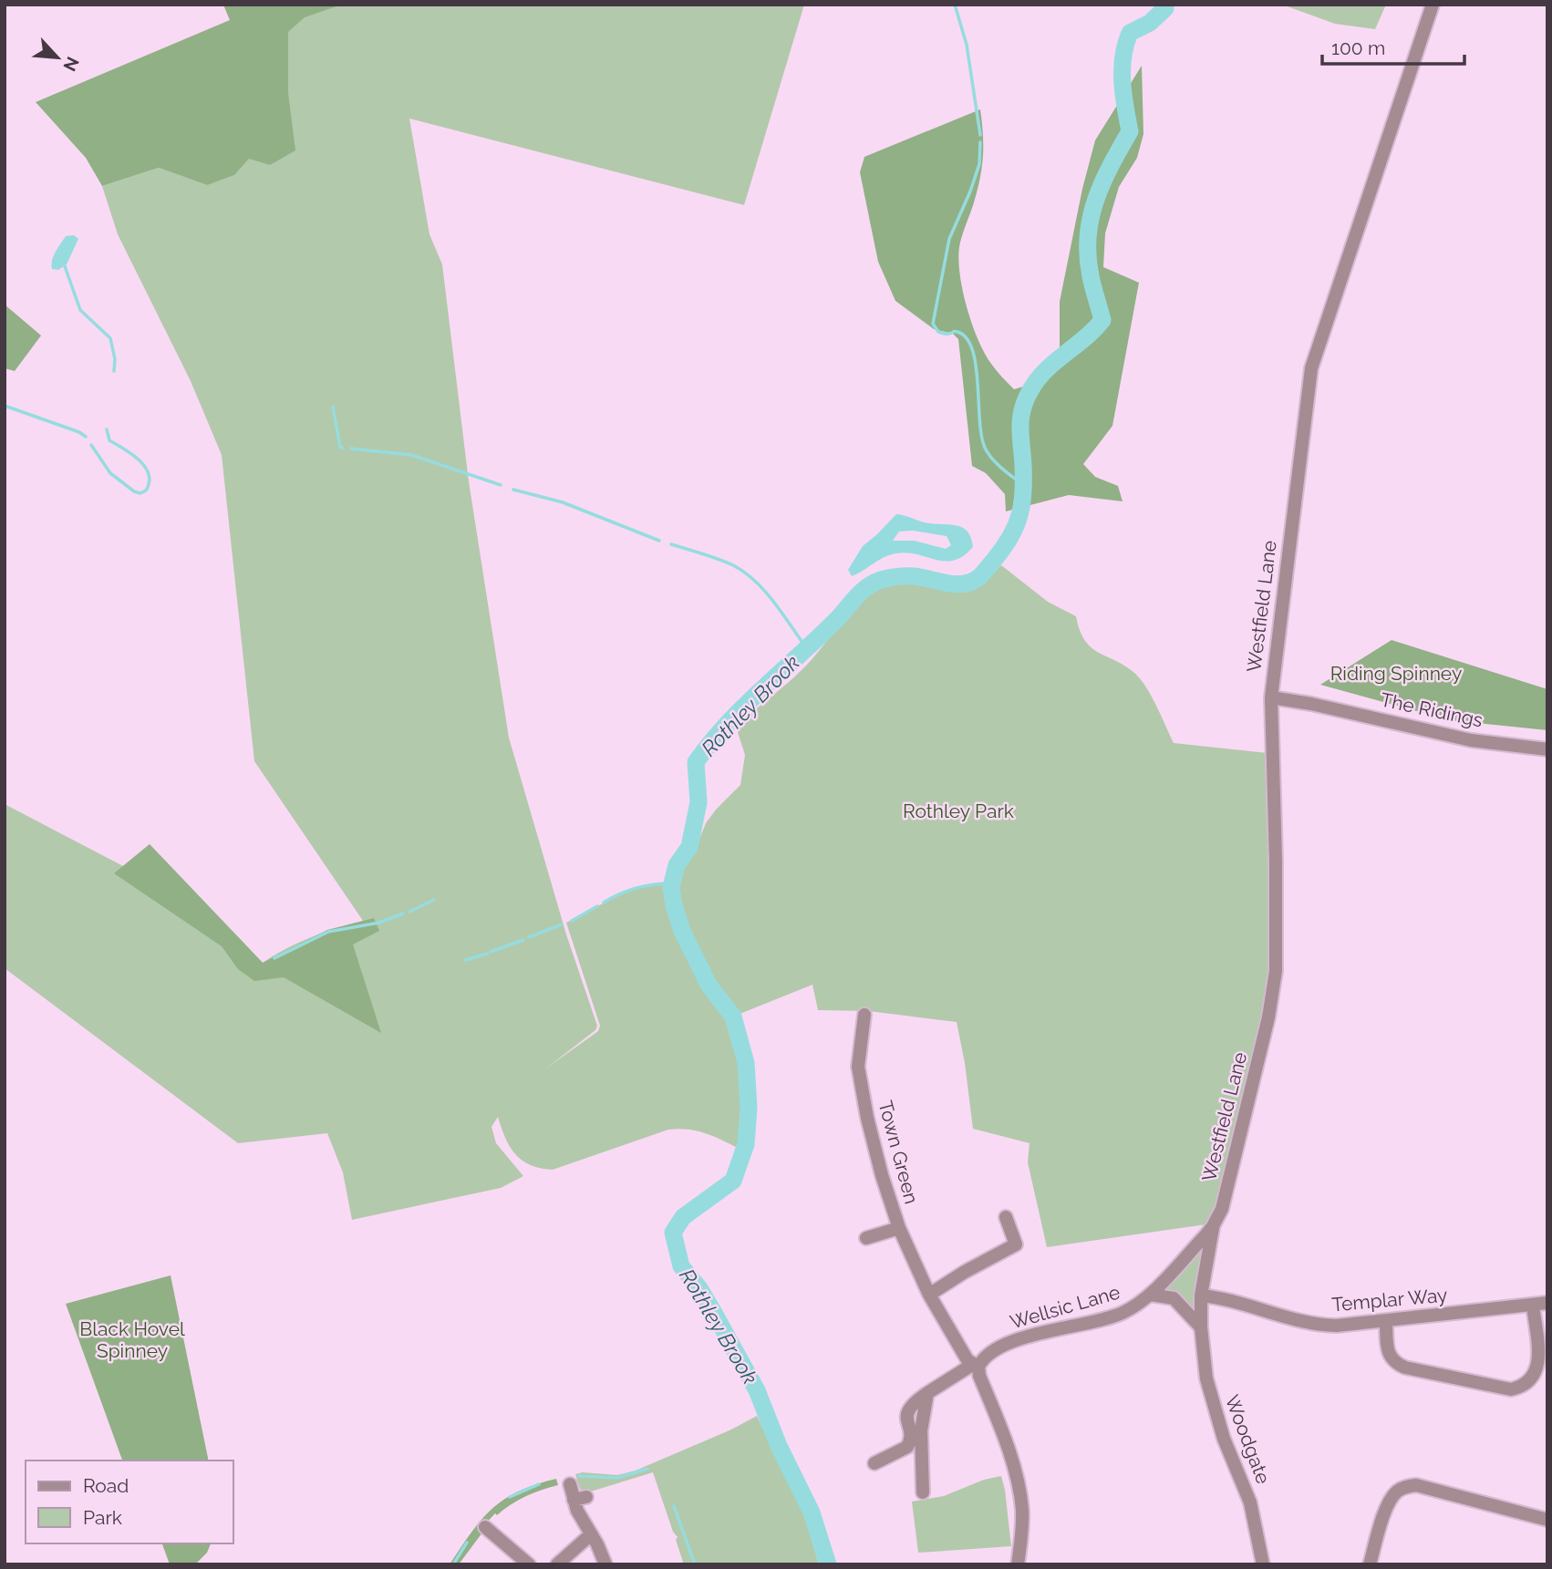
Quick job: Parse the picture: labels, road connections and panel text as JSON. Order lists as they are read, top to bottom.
{
  "streets": {
    "street": [
      "Westfield Lane",
      "The Ridings",
      "Town Green",
      "Templar Way",
      "Wellsic Lane",
      "Woodgate"
    ]
  },
  "crossings": [
    ["Westfield Lane", "The Ridings"],
    ["Westfield Lane", "Wellsic Lane"],
    ["Westfield Lane", "Woodgate"],
    ["Town Green", "Wellsic Lane"],
    ["Templar Way", "Woodgate"],
    ["Wellsic Lane", "Woodgate"]
  ],
  "water": ["Rothley Brook"],
  "parks": ["Riding Spinney", "Rothley Park", "Black Hovel Spinney"],
  "legend": ["Road", "Park"],
  "scale_bar": "100 m",
  "north": "bottom right"
}
